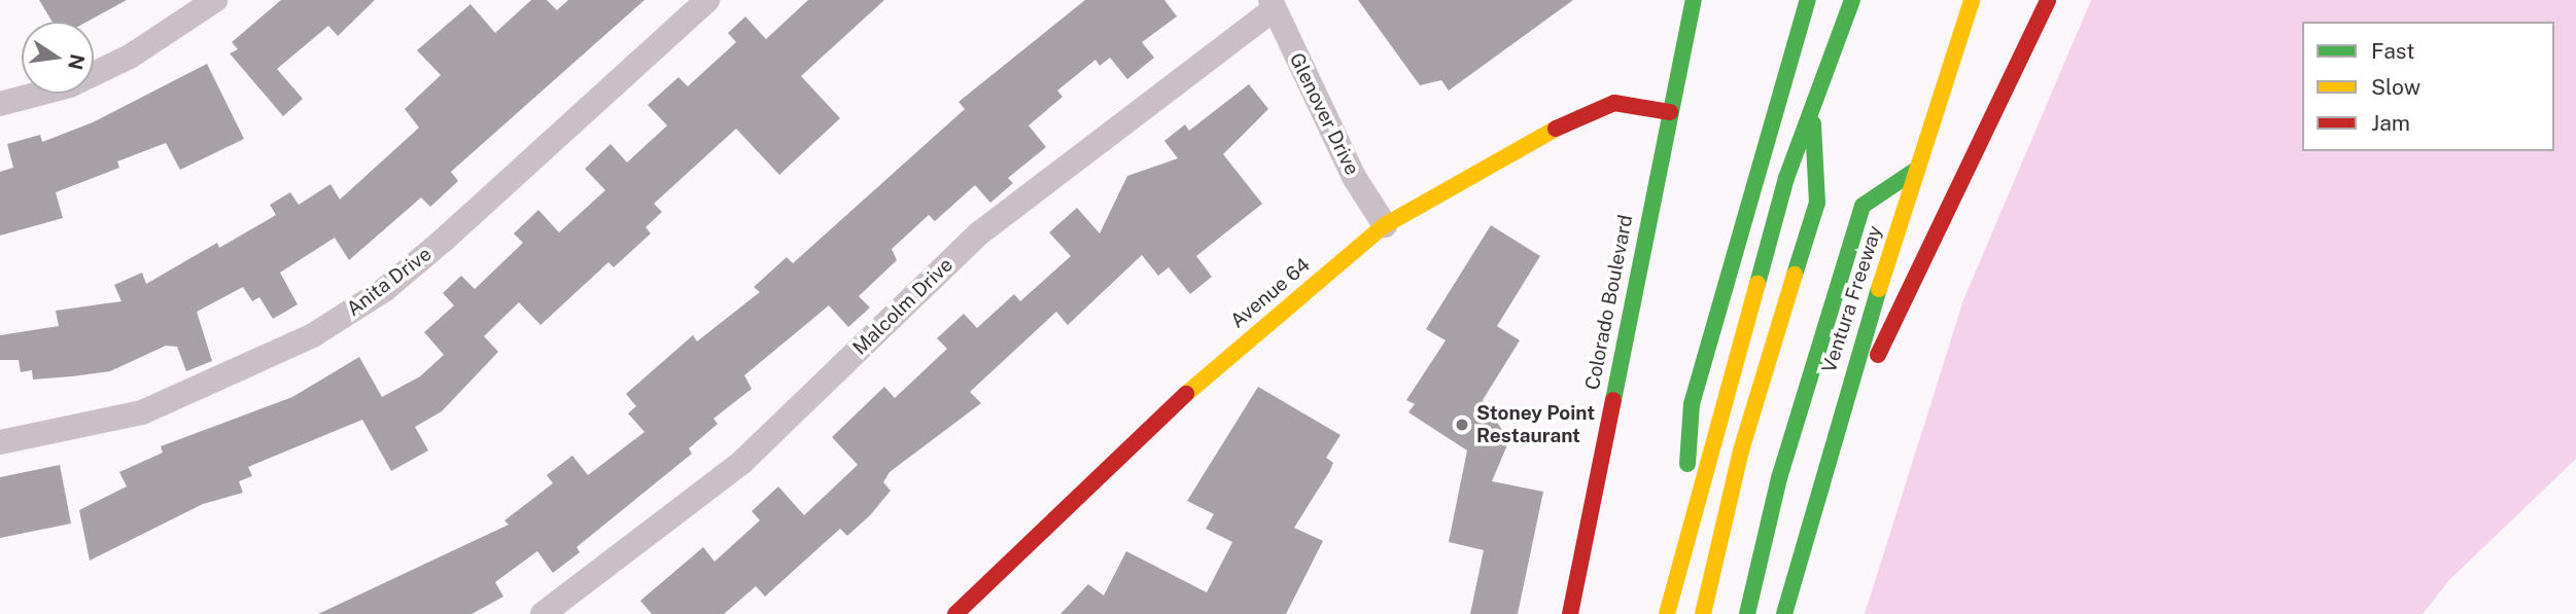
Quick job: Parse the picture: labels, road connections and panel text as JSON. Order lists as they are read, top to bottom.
{
  "streets": {
    "main road": ["Avenue 64", "Ventura Freeway", "Colorado Boulevard"],
    "street": ["Glenover Drive", "Anita Drive", "Malcolm Drive"]
  },
  "crossings": [
    ["Glenover Drive", "Avenue 64"],
    ["Glenover Drive", "Malcolm Drive"],
    ["Avenue 64", "Colorado Boulevard"]
  ],
  "places": ["Stoney Point Restaurant"],
  "legend": ["Fast", "Slow", "Jam"],
  "north": "right"
}
